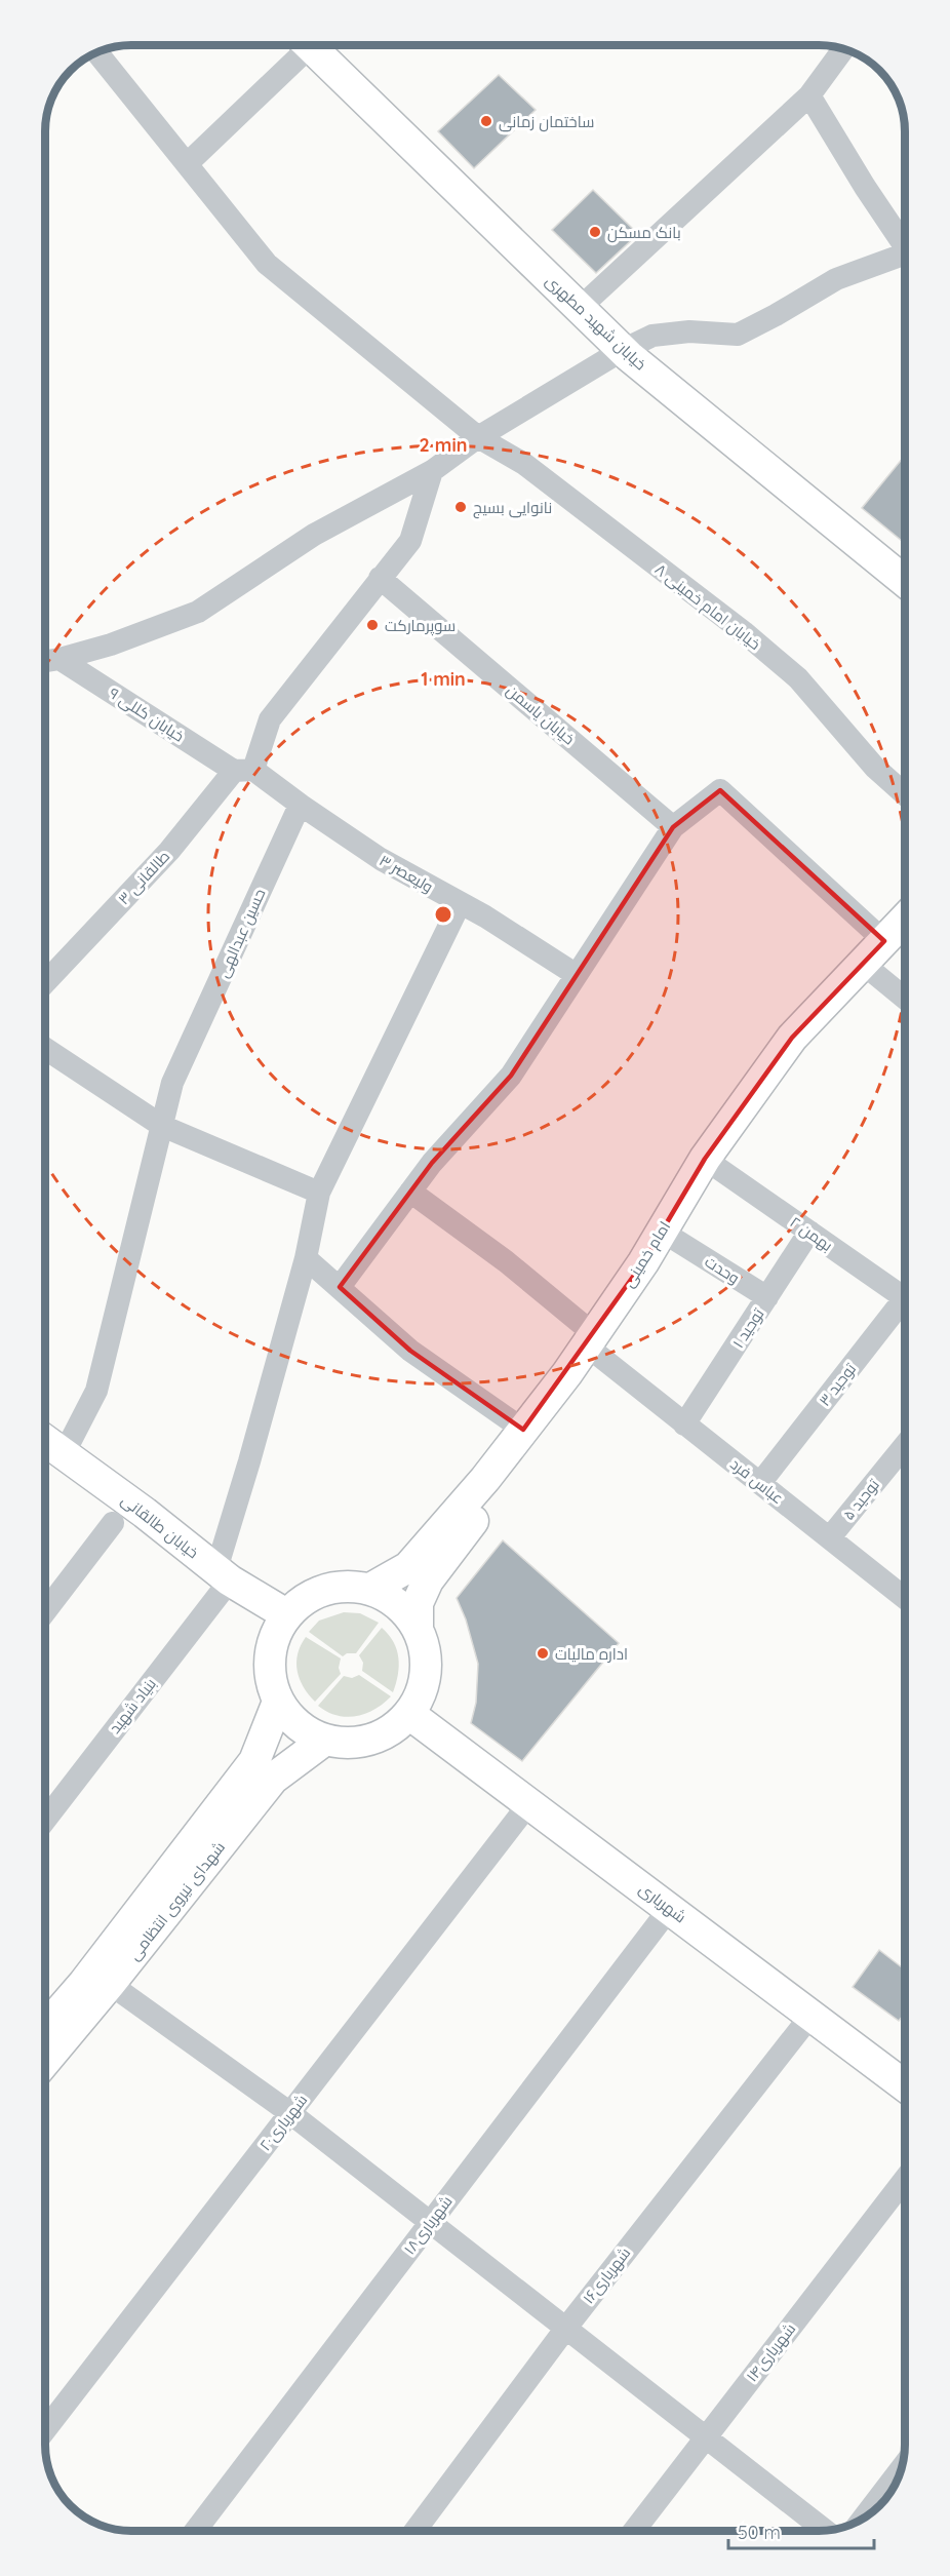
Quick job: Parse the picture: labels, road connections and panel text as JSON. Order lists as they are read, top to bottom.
{
  "streets": {
    "main road": [
      "خیابان شهید مطهری",
      "امام خمینی",
      "خیابان طالقانی",
      "شهدای نیروی انتظامی",
      "شهریاری"
    ],
    "street": [
      "خیابان امام خمینی ۸",
      "خیابان کللی ۹",
      "خیابان یاسمن",
      "ولیعصر ۳",
      "طالقانی ۳",
      "حسین عبدالهی",
      "بهمن ۲",
      "وحدت",
      "توحید ۱",
      "توحید ۳",
      "عباس فرد",
      "توحید ۵",
      "بنیاد شهید",
      "شهریاری۲۰",
      "شهریاری۱۸",
      "شهریاری۱۶",
      "شهریاری۱۴"
    ]
  },
  "crossings": [
    ["خیابان کللی ۹", "طالقانی ۳"],
    ["ولیعصر ۳", "حسین عبدالهی"],
    ["حسین عبدالهی", "خیابان طالقانی"],
    ["بهمن ۲", "امام خمینی"],
    ["بهمن ۲", "توحید ۱"],
    ["امام خمینی", "وحدت"],
    ["امام خمینی", "عباس فرد"],
    ["امام خمینی", "خیابان طالقانی"],
    ["امام خمینی", "شهدای نیروی انتظامی"],
    ["امام خمینی", "شهریاری"],
    ["وحدت", "توحید ۱"],
    ["توحید ۱", "عباس فرد"],
    ["توحید ۳", "عباس فرد"],
    ["عباس فرد", "توحید ۵"],
    ["خیابان طالقانی", "بنیاد شهید"],
    ["خیابان طالقانی", "شهدای نیروی انتظامی"],
    ["خیابان طالقانی", "شهریاری"],
    ["شهدای نیروی انتظامی", "شهریاری"],
    ["شهریاری", "شهریاری۲۰"],
    ["شهریاری", "شهریاری۱۸"],
    ["شهریاری", "شهریاری۱۶"]
  ],
  "places": [
    "ساختمان زمانی",
    "بانک مسکن",
    "نانوایی بسیج",
    "سوپرمارکت",
    "اداره مالیات"
  ],
  "scale_bar": "50 m",
  "rings": ["2 min", "1 min"]
}
